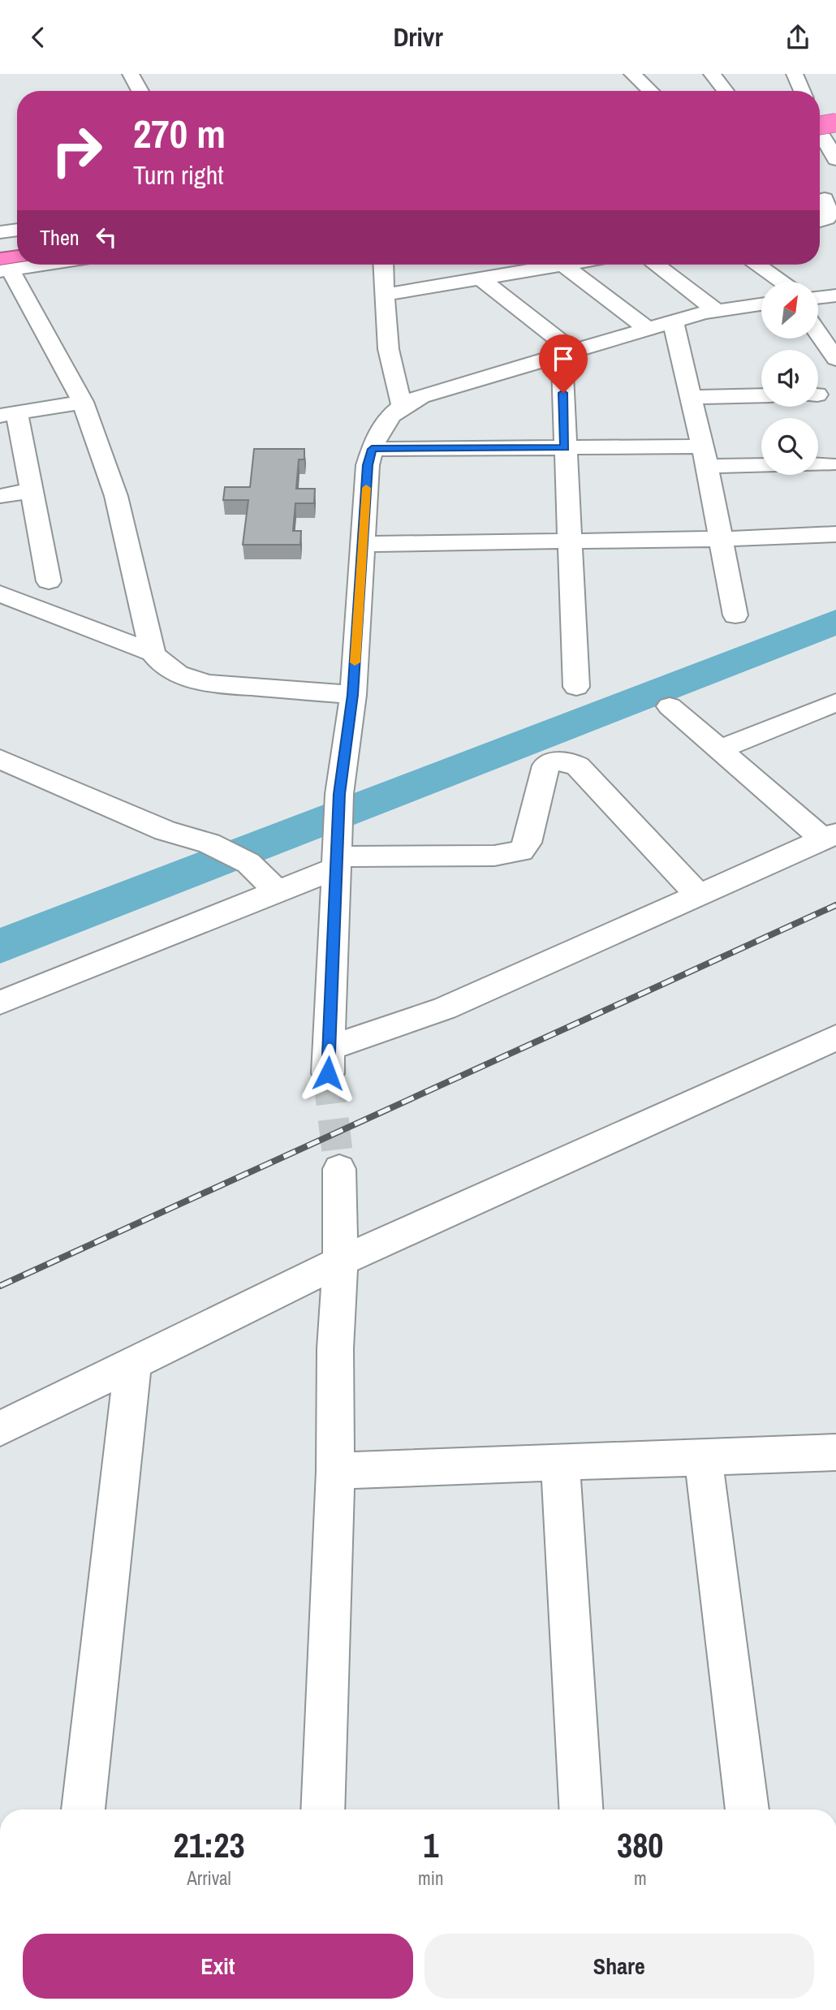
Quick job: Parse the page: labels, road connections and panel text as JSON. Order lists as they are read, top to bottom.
{
  "north": "top right",
  "page": {
    "header": "Drivr",
    "turn": ["270 m", "Turn right"],
    "then": "Then",
    "eta": [
      "21:23",
      "Arrival",
      "1",
      "min",
      "380",
      "m"
    ],
    "buttons": ["Exit", "Share"]
  }
}
